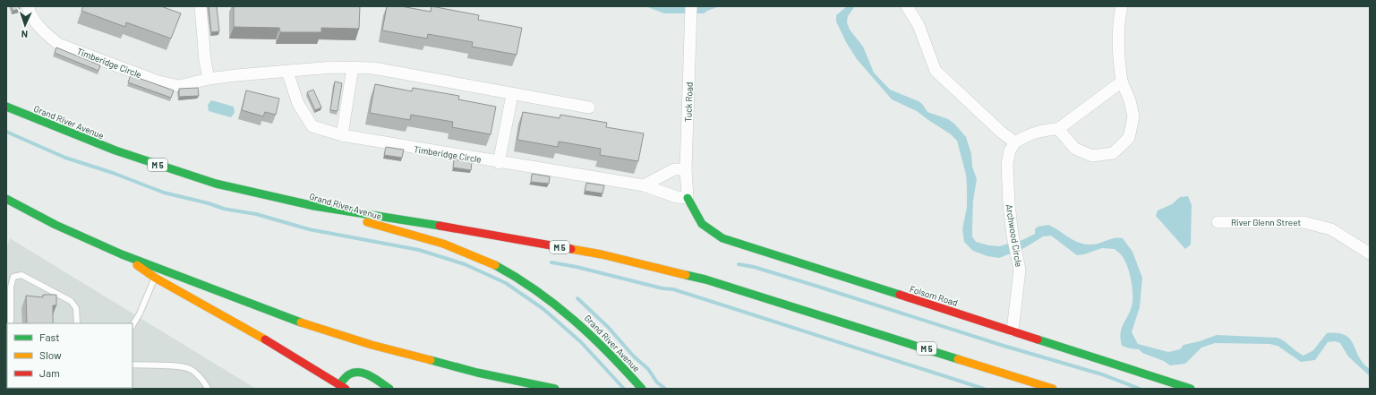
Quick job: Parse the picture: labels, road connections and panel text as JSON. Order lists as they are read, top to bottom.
{
  "streets": {
    "main road": ["Grand River Avenue", "M 5", "Folsom Road"],
    "street": [
      "Timberidge Circle",
      "Tuck Road",
      "River Glenn Street",
      "Archwood Circle"
    ]
  },
  "crossings": [
    ["Timberidge Circle", "Tuck Road"],
    ["Timberidge Circle", "Folsom Road"],
    ["Tuck Road", "Folsom Road"],
    ["Grand River Avenue", "M 5"],
    ["Archwood Circle", "Folsom Road"]
  ],
  "legend": ["Fast", "Slow", "Jam"],
  "north": "bottom"
}
